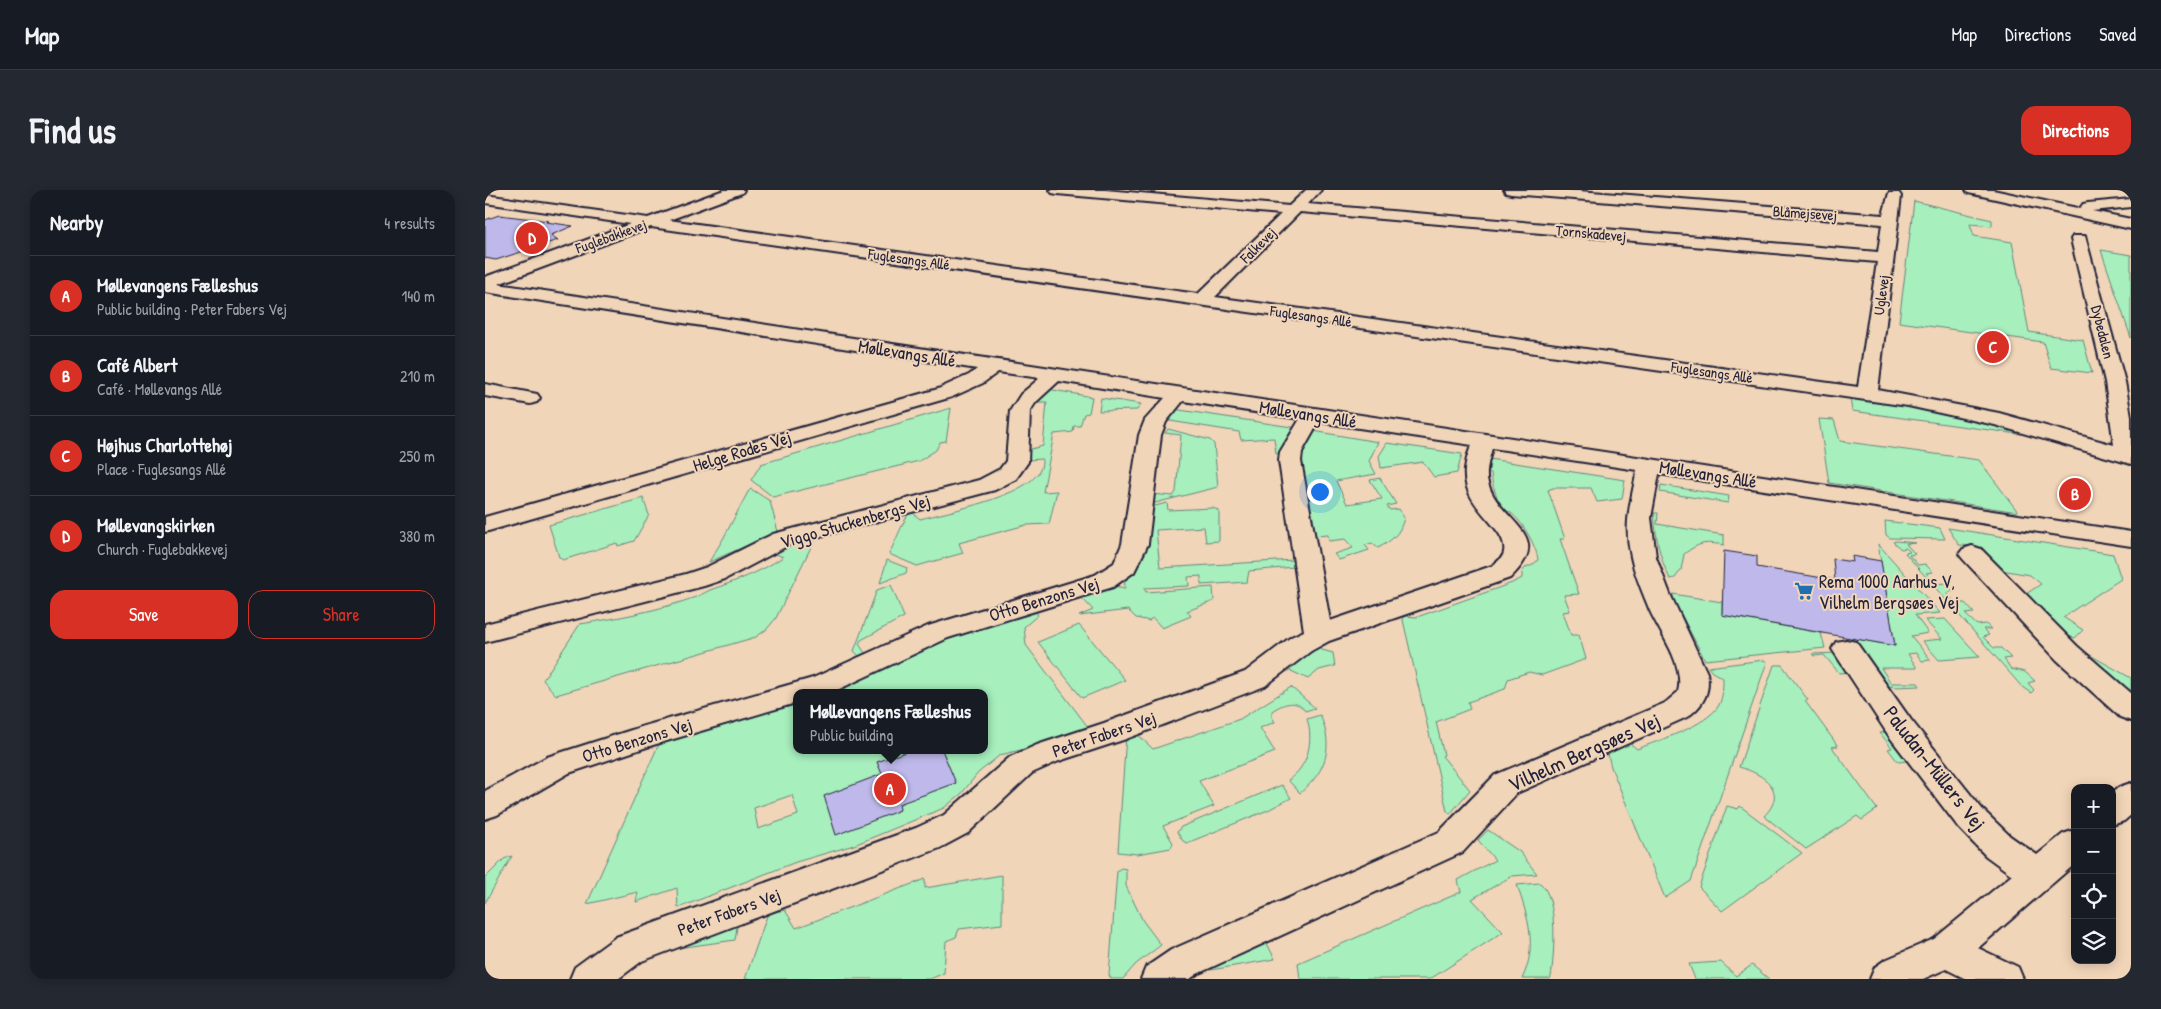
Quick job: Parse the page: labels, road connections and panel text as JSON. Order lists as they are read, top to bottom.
{
  "streets": {
    "street": [
      "Blåmejsevej",
      "Tornskadevej",
      "Fuglebakkevej",
      "Falkevej",
      "Fuglesangs Allé",
      "Uglevej",
      "Dybedalen",
      "Møllevangs Allé",
      "Helge Rodes Vej",
      "Viggo Stuckenbergs Vej",
      "Otto Benzons Vej",
      "Peter Fabers Vej",
      "Vilhelm Bergsøes Vej",
      "Paludan-Müllers Vej"
    ]
  },
  "crossings": [
    ["Blåmejsevej", "Uglevej"],
    ["Tornskadevej", "Falkevej"],
    ["Tornskadevej", "Uglevej"],
    ["Fuglebakkevej", "Fuglesangs Allé"],
    ["Falkevej", "Fuglesangs Allé"],
    ["Fuglesangs Allé", "Uglevej"],
    ["Fuglesangs Allé", "Dybedalen"],
    ["Møllevangs Allé", "Helge Rodes Vej"],
    ["Møllevangs Allé", "Viggo Stuckenbergs Vej"],
    ["Møllevangs Allé", "Otto Benzons Vej"],
    ["Møllevangs Allé", "Peter Fabers Vej"],
    ["Møllevangs Allé", "Vilhelm Bergsøes Vej"]
  ],
  "places": {
    "supermarket": ["Rema 1000 Aarhus V, Vilhelm Bergsøes Vej"]
  },
  "page": {
    "header": "Map",
    "nav": ["Map", "Directions", "Saved"],
    "buttons": [
      "Directions",
      ["Save", "Share"]
    ],
    "title": "Find us",
    "heading": ["Nearby", "4 results"],
    "pins": [
      "D",
      "C",
      "B",
      "A"
    ],
    "list": [
      {
        "mark": "A",
        "name": "Møllevangens Fælleshus",
        "note": "Public building · Peter Fabers Vej",
        "value": "140 m"
      },
      {
        "mark": "B",
        "name": "Café Albert",
        "note": "Café · Møllevangs Allé",
        "value": "210 m"
      },
      {
        "mark": "C",
        "name": "Højhus Charlottehøj",
        "note": "Place · Fuglesangs Allé",
        "value": "250 m"
      },
      {
        "mark": "D",
        "name": "Møllevangskirken",
        "note": "Church · Fuglebakkevej",
        "value": "380 m"
      }
    ],
    "popup": ["Møllevangens Fælleshus", "Public building"],
    "map_buttons": ["+", "−"]
  }
}
